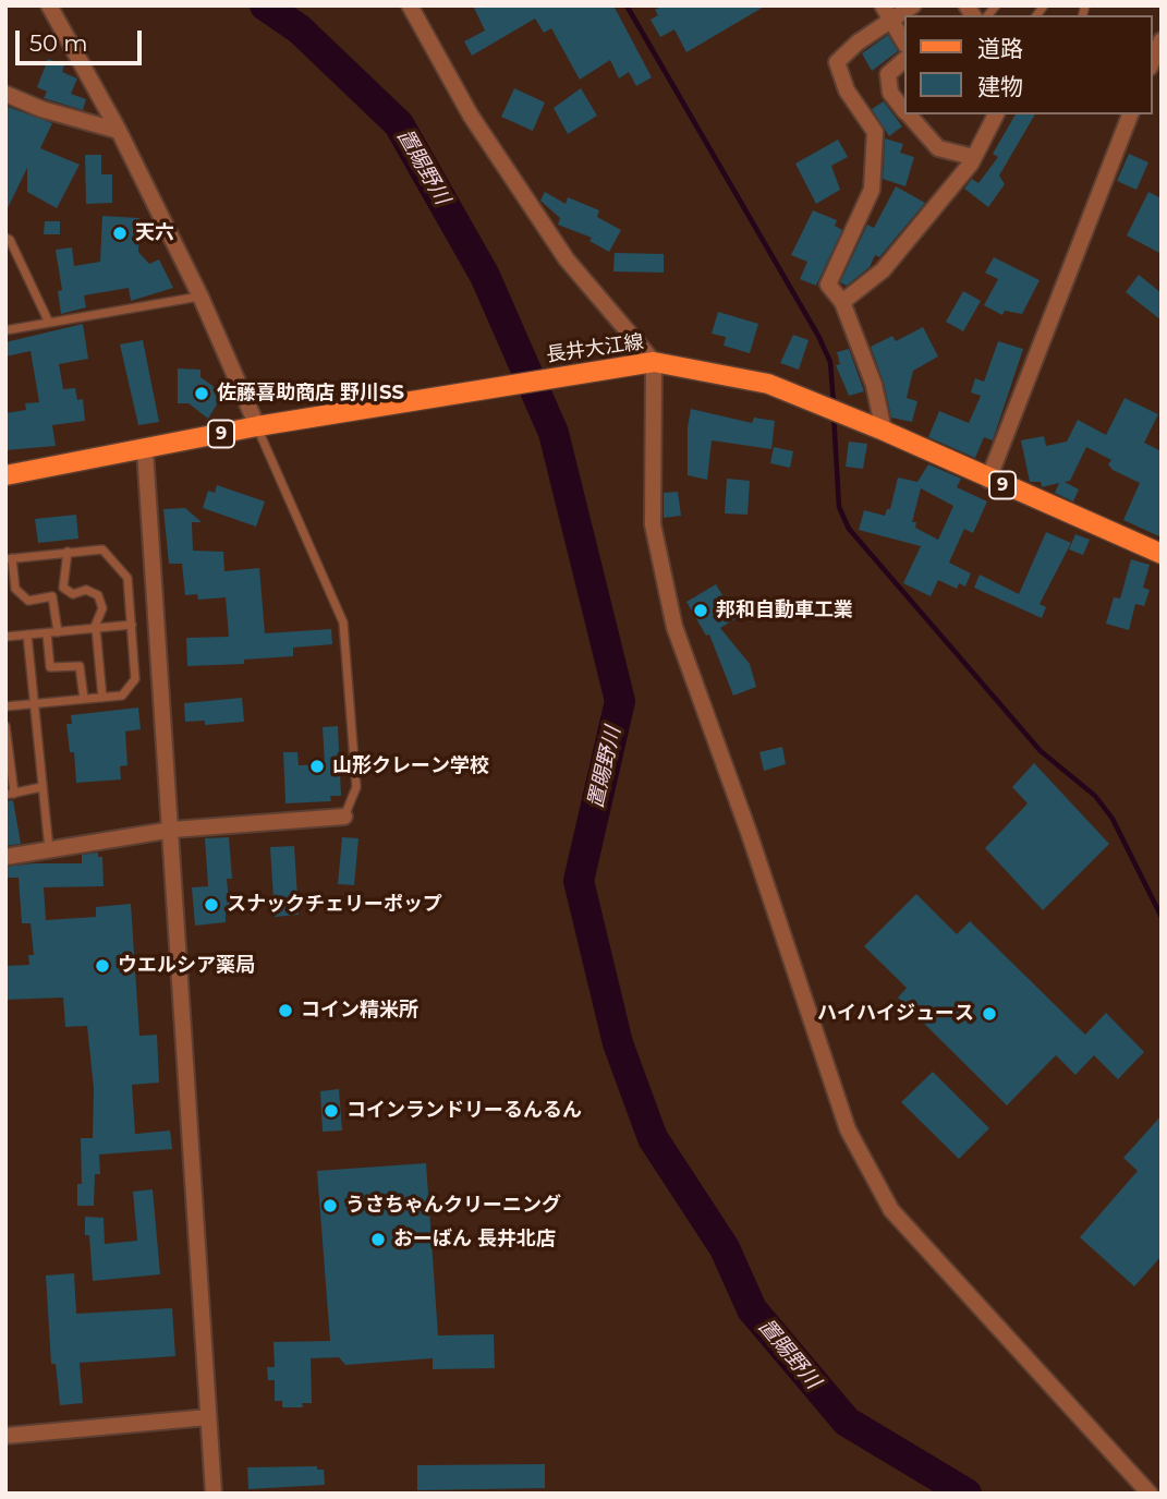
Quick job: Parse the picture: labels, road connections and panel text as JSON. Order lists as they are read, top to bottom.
{
  "streets": {
    "main road": ["長井大江線", "9"]
  },
  "water": ["置賜野川"],
  "places": [
    "天六",
    "佐藤喜助商店 野川SS",
    "邦和自動車工業",
    "山形クレーン学校",
    "スナックチェリーポップ",
    "ウエルシア薬局",
    "コイン精米所",
    "ハイハイジュース",
    "コインランドリーるんるん",
    "うさちゃんクリーニング",
    "おーばん 長井北店"
  ],
  "legend": ["道路", "建物"],
  "scale_bar": "50 m"
}
